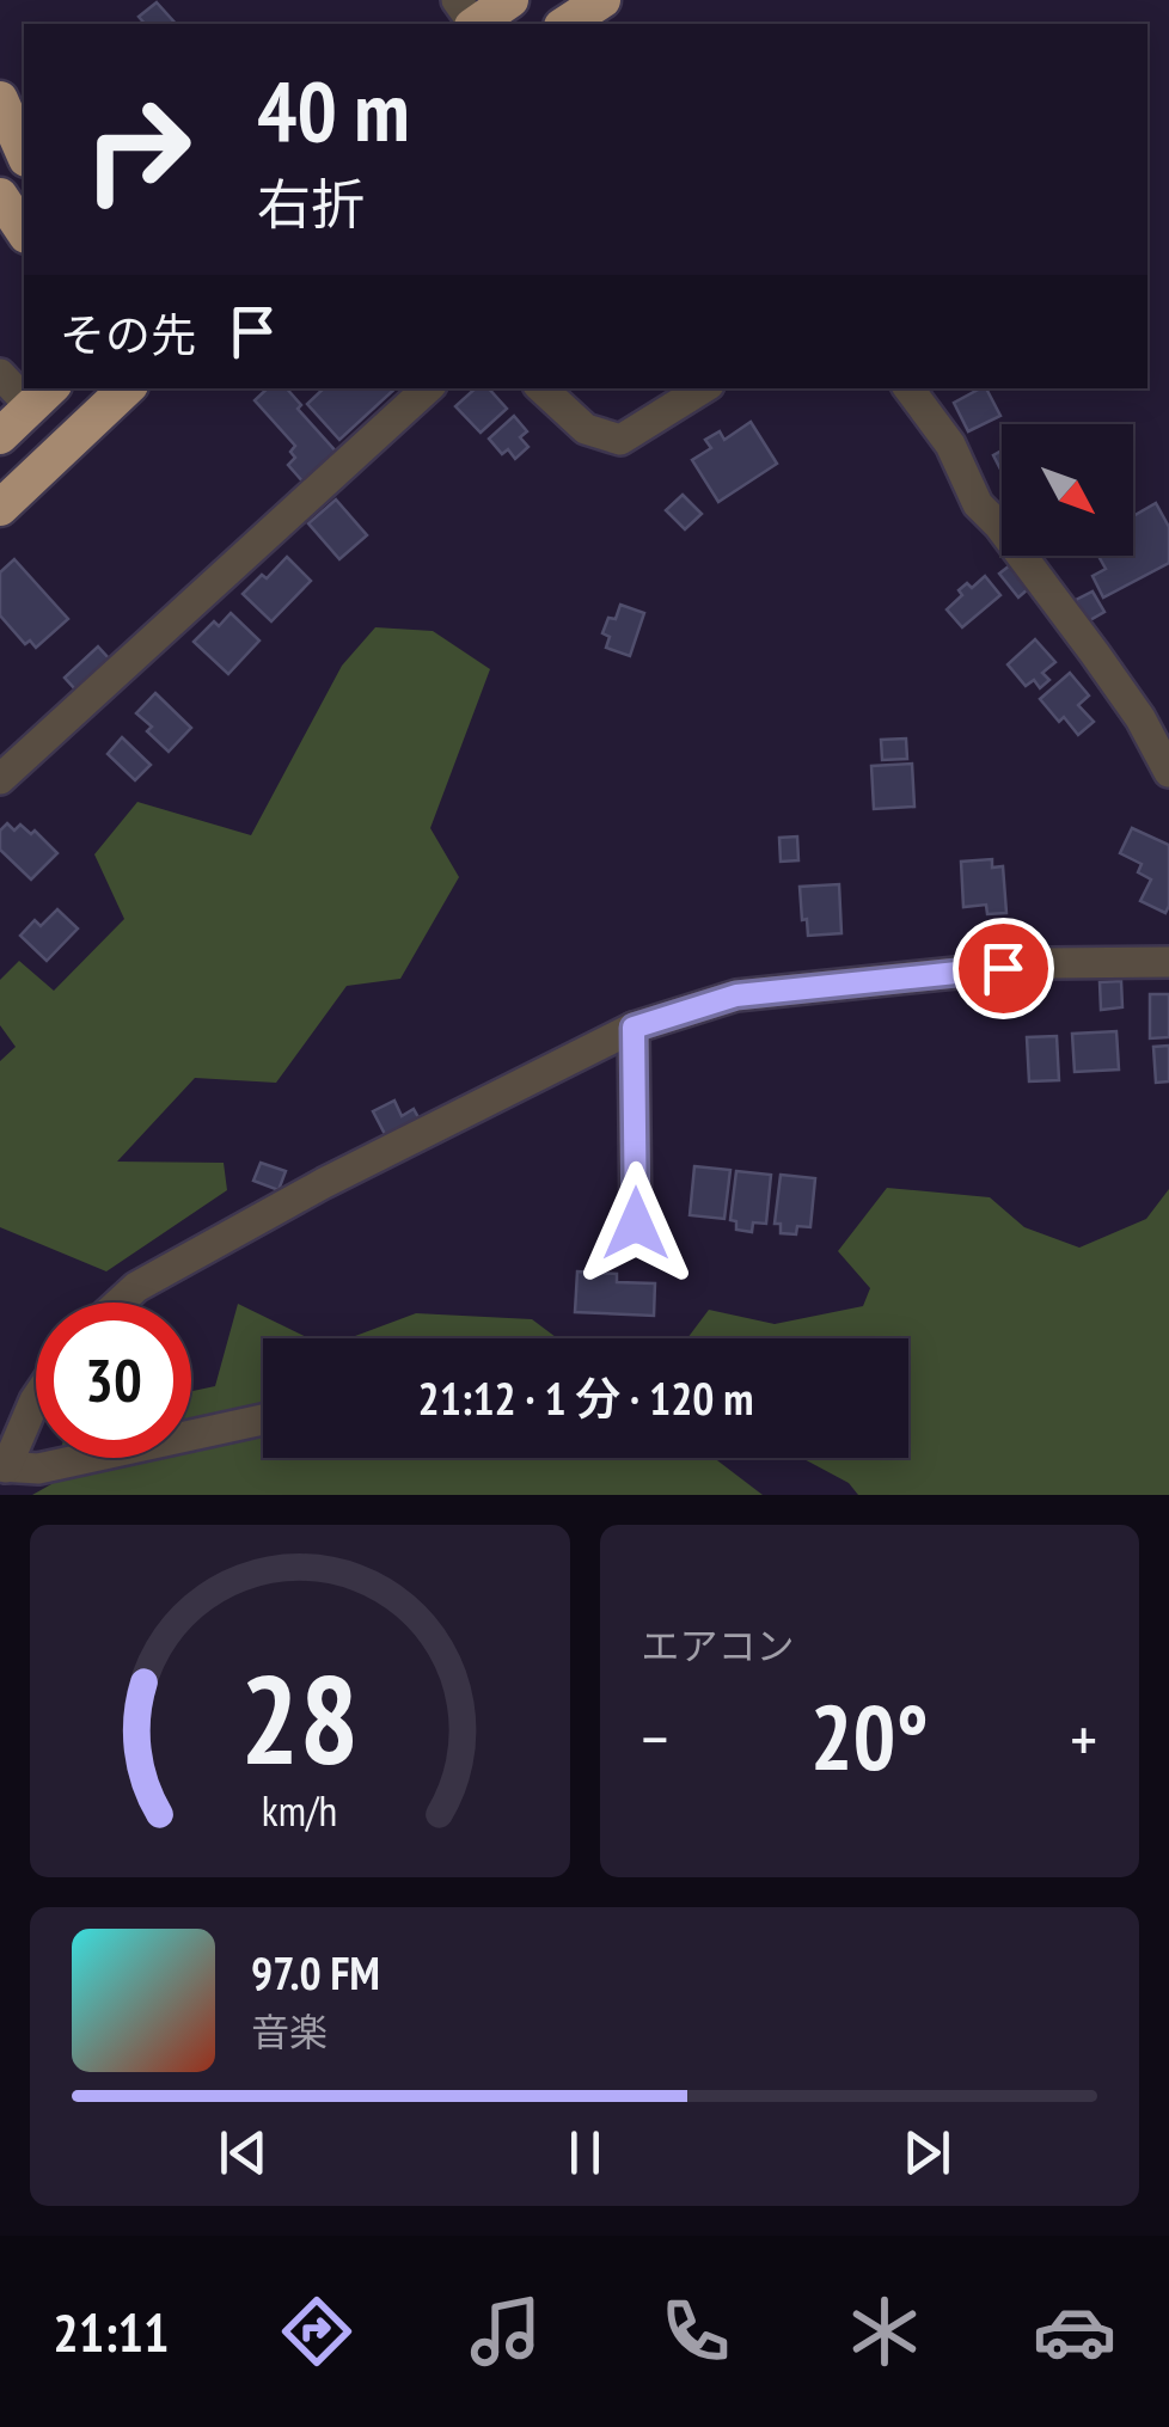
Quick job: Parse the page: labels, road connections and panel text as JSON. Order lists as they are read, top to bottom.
{
  "north": "bottom right",
  "page": {
    "turn": ["40 m", "右折"],
    "then": "その先",
    "limit": "30",
    "trip": "21:12 · 1 分 · 120 m",
    "tile": "エアコン",
    "heat": ["−", "20°", "+"],
    "song": ["97.0 FM", "音楽"],
    "tabs": "21:11",
    "gauge": ["28", "km/h"]
  }
}
